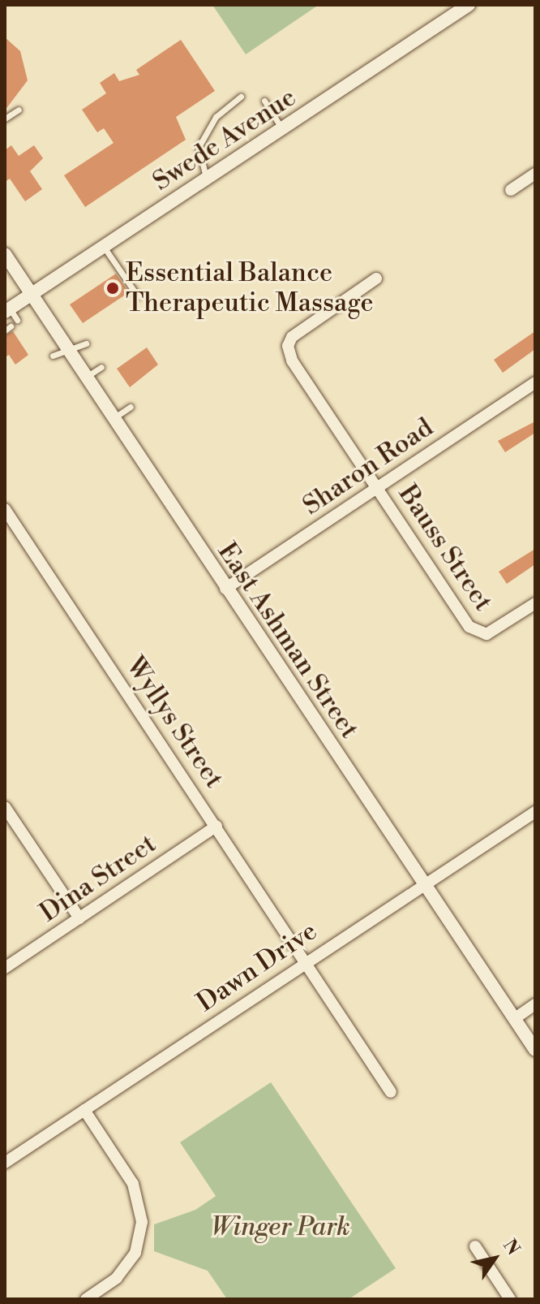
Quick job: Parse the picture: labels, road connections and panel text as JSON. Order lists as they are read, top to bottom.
{
  "streets": {
    "street": [
      "Swede Avenue",
      "Sharon Road",
      "Bauss Street",
      "East Ashman Street",
      "Wyllys Street",
      "Dina Street",
      "Dawn Drive"
    ]
  },
  "crossings": [
    ["Swede Avenue", "East Ashman Street"],
    ["Sharon Road", "Bauss Street"],
    ["Sharon Road", "East Ashman Street"],
    ["East Ashman Street", "Dawn Drive"],
    ["Wyllys Street", "Dina Street"],
    ["Wyllys Street", "Dawn Drive"]
  ],
  "parks": ["Winger Park"],
  "places": ["Essential Balance Therapeutic Massage"],
  "north": "top right"
}
